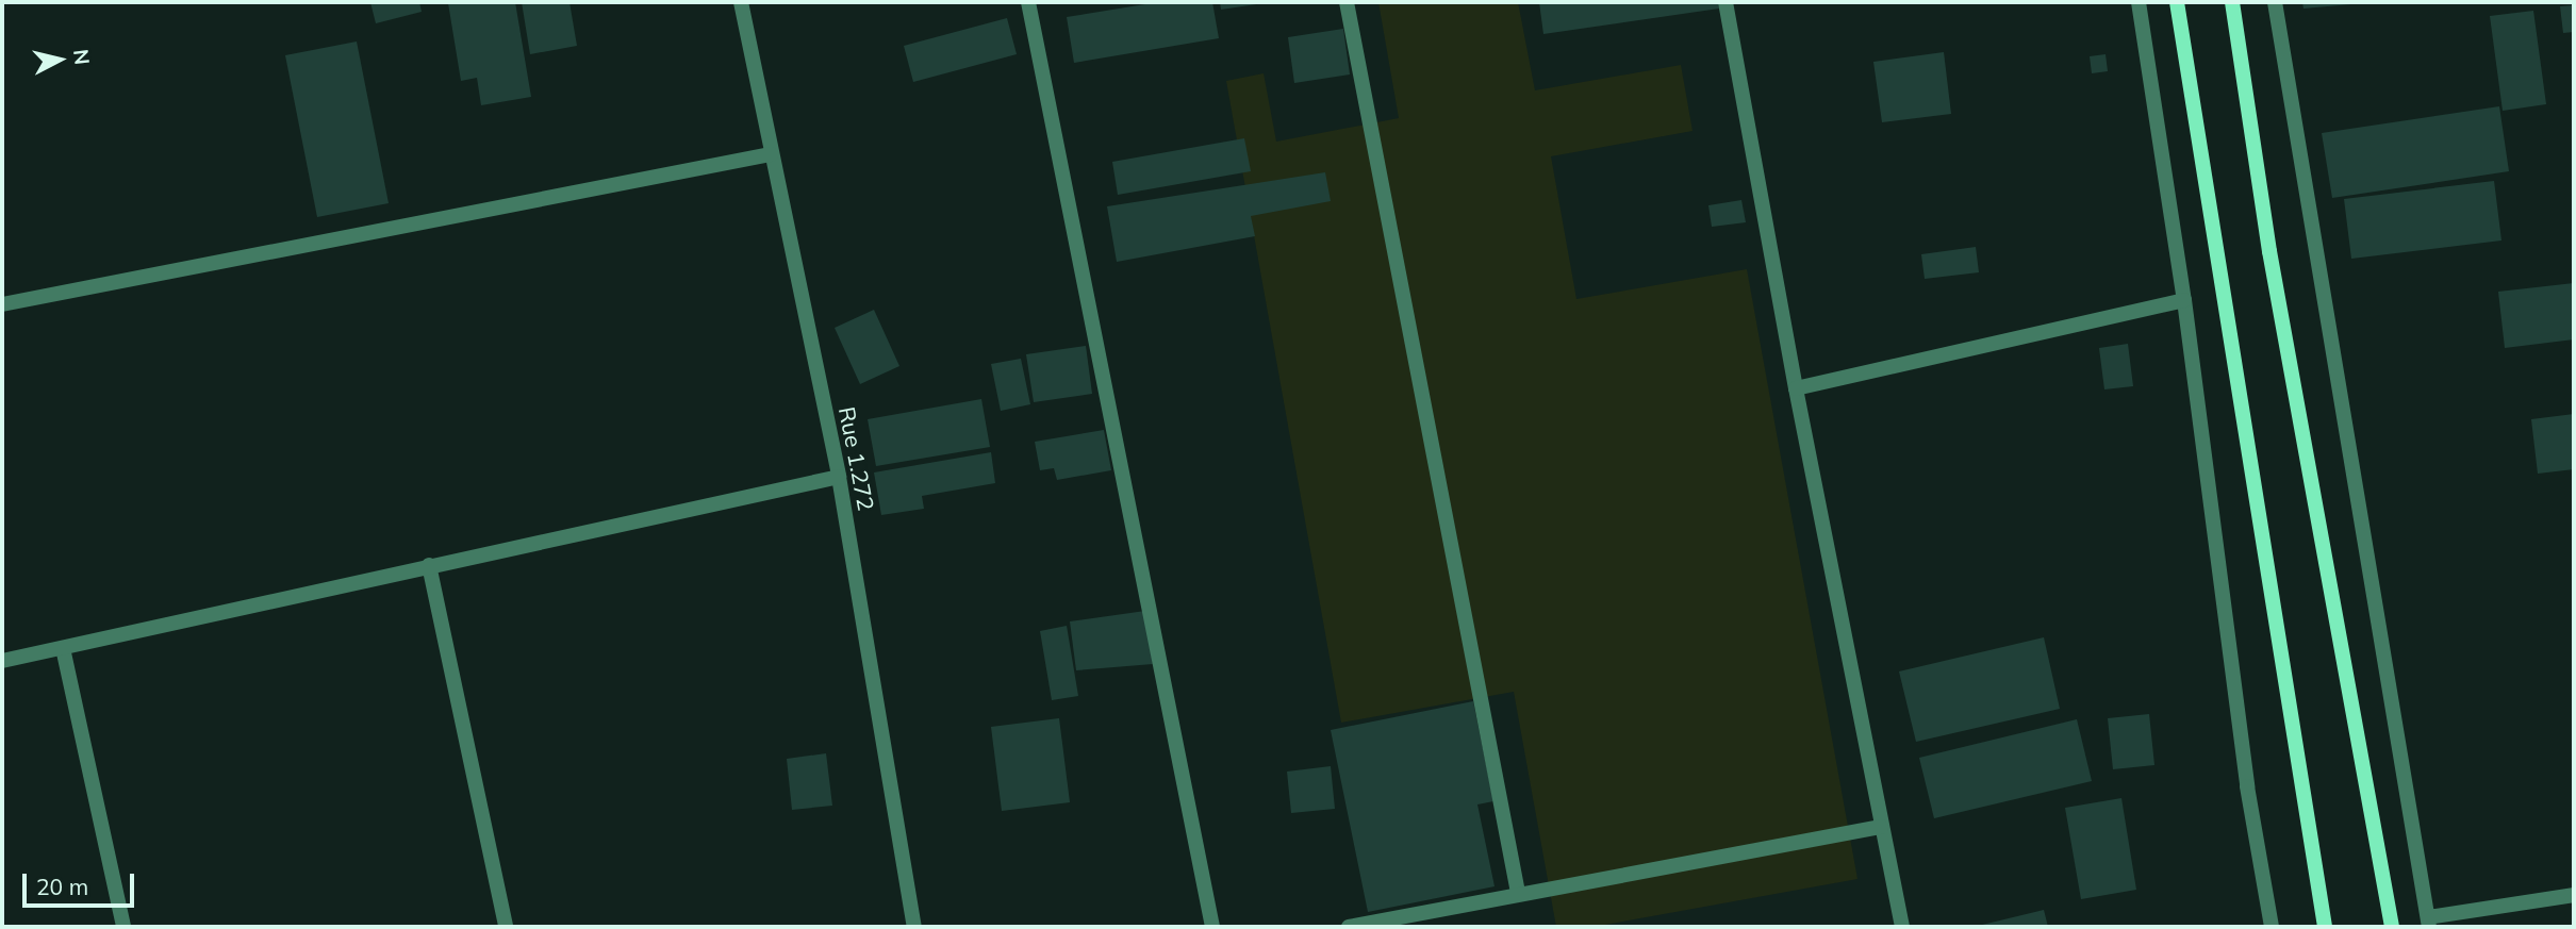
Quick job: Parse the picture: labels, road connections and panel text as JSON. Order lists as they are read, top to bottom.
{
  "streets": {
    "street": ["Rue 1.272"]
  },
  "scale_bar": "20 m",
  "north": "right"
}
